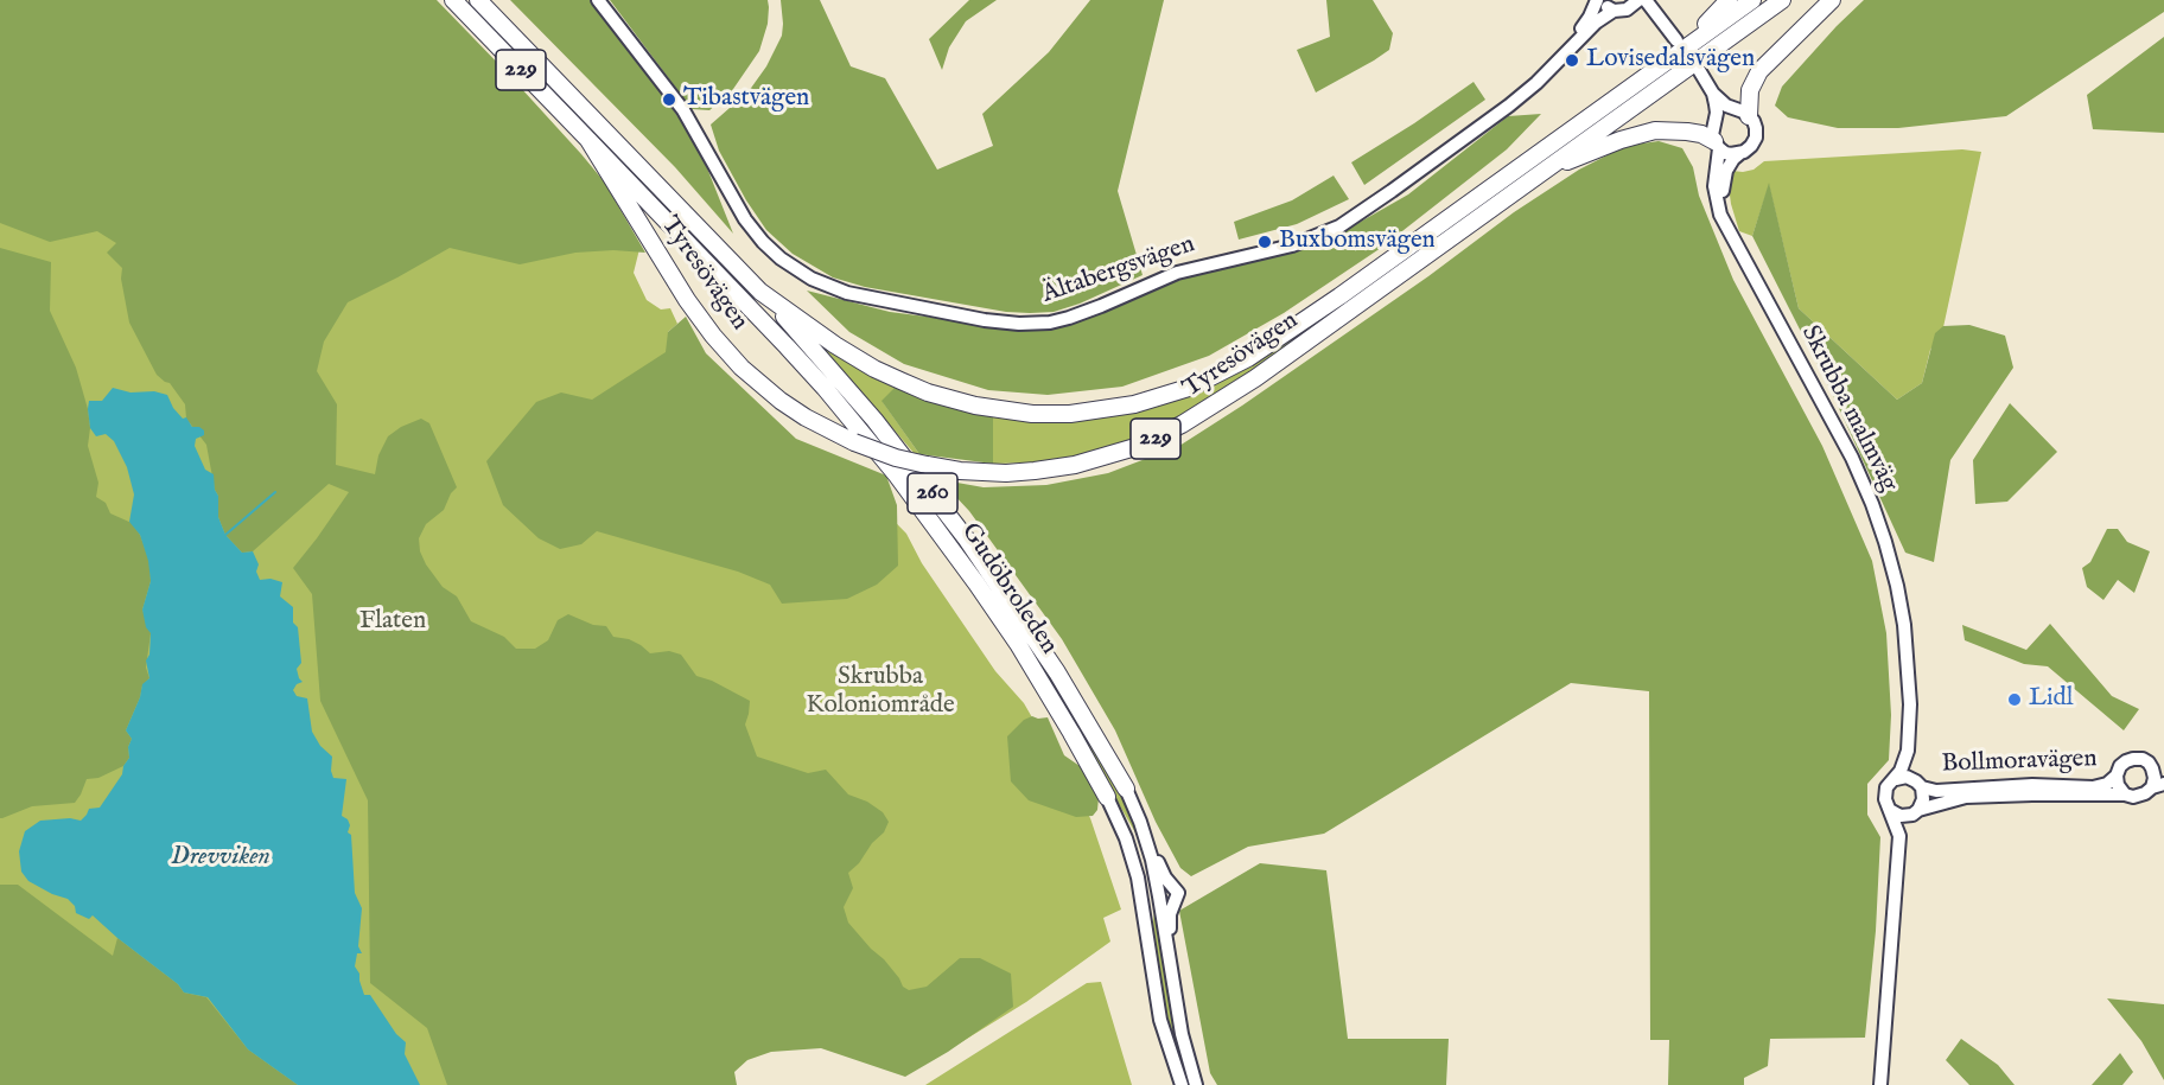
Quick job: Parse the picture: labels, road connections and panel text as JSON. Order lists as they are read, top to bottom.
{
  "streets": {
    "highway": [
      "229",
      "Tyresövägen",
      "260",
      "Gudöbroleden"
    ],
    "street": ["Ältabergsvägen", "Skrubba malmväg", "Bollmoravägen"]
  },
  "crossings": [
    ["Tyresövägen", "Gudöbroleden"],
    ["Skrubba malmväg", "Bollmoravägen"]
  ],
  "water": ["Drevviken"],
  "parks": ["Flaten", "Skrubba Koloniområde"],
  "places": [
    "Lovisedalsvägen",
    "Tibastvägen",
    "Buxbomsvägen",
    "Lidl"
  ]
}
